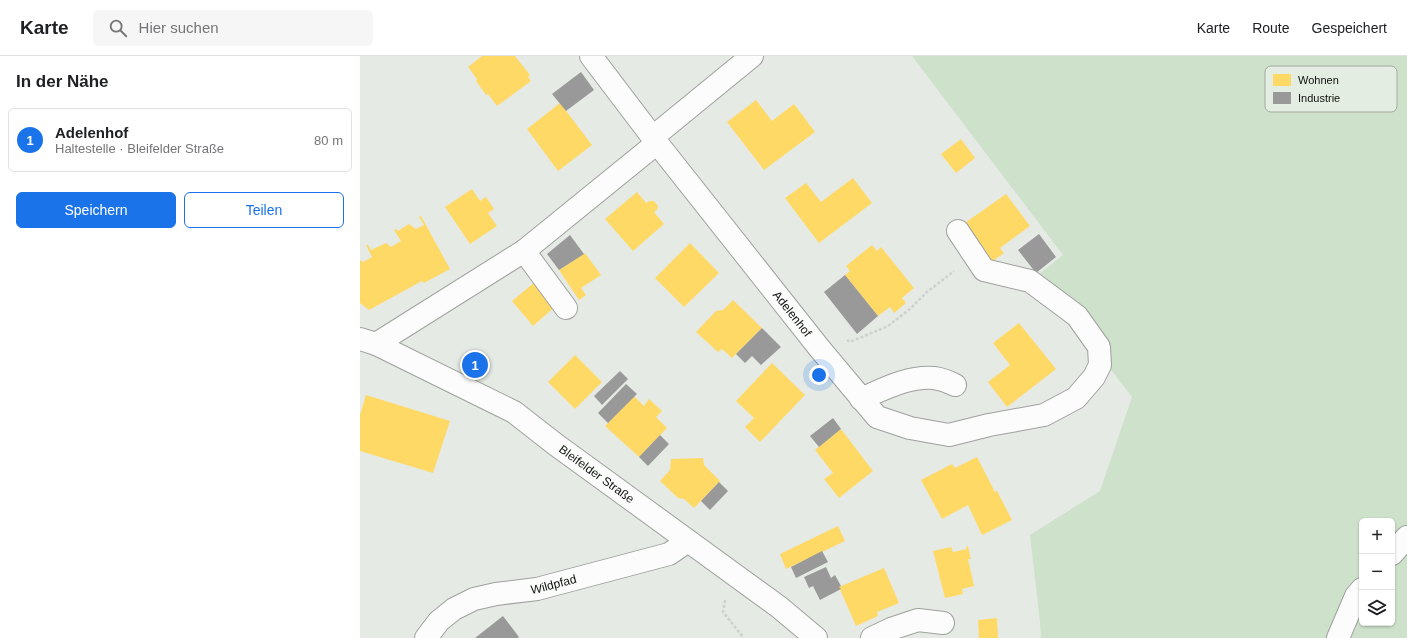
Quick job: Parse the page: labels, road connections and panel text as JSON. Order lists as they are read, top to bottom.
{
  "streets": {
    "street": ["Adelenhof", "Bleifelder Straße", "Wildpfad"]
  },
  "crossings": [
    ["Bleifelder Straße", "Wildpfad"]
  ],
  "legend": ["Wohnen", "Industrie"],
  "page": {
    "header": "Karte",
    "search": "Hier suchen",
    "nav": ["Karte", "Route", "Gespeichert"],
    "heading": "In der Nähe",
    "list": [
      {
        "mark": "1",
        "name": "Adelenhof",
        "note": "Haltestelle · Bleifelder Straße",
        "value": "80 m"
      }
    ],
    "buttons": ["Speichern", "Teilen"],
    "pins": "1",
    "map_buttons": ["+", "−"]
  }
}
